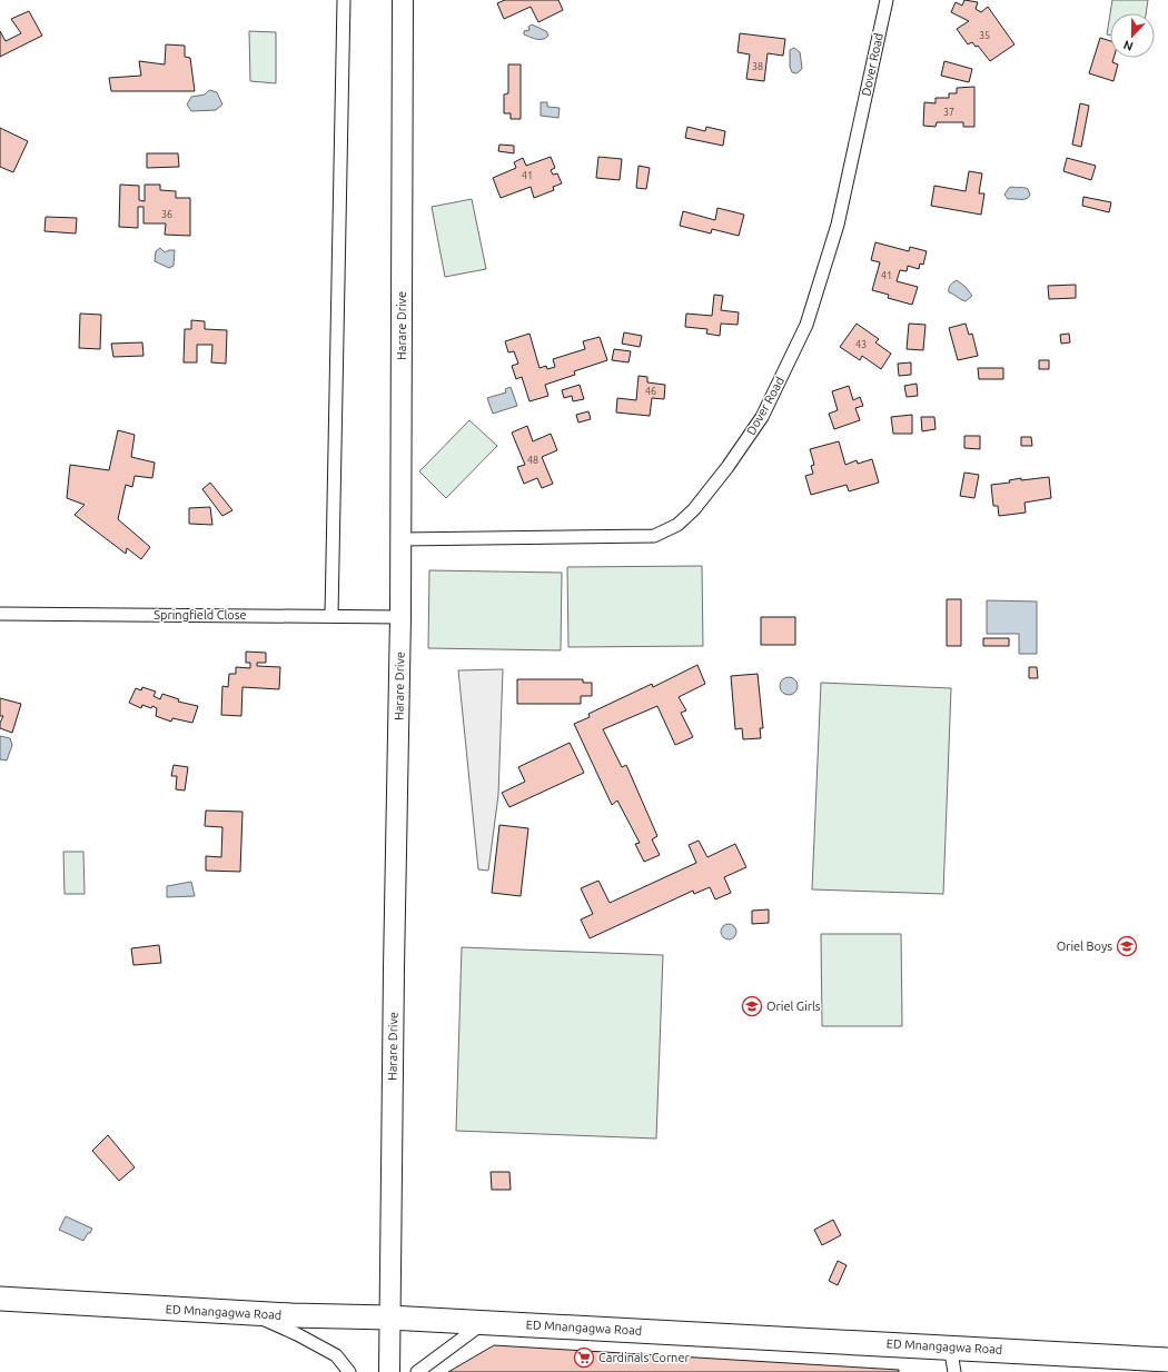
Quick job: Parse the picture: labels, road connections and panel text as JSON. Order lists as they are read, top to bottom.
{
  "streets": {
    "highway": ["ED Mnangagwa Road"],
    "main road": ["Harare Drive"],
    "street": ["Dover Road", "Springfield Close"]
  },
  "crossings": [
    ["Dover Road", "Harare Drive"],
    ["Harare Drive", "Springfield Close"],
    ["Harare Drive", "ED Mnangagwa Road"]
  ],
  "places": {
    "school or university": ["Oriel Boys", "Oriel Girls"],
    "supermarket": ["Cardinals Corner"]
  },
  "house_numbers": [
    "35",
    "38",
    "37",
    "41",
    "36",
    "41",
    "43",
    "46",
    "48"
  ],
  "north": "bottom"
}
